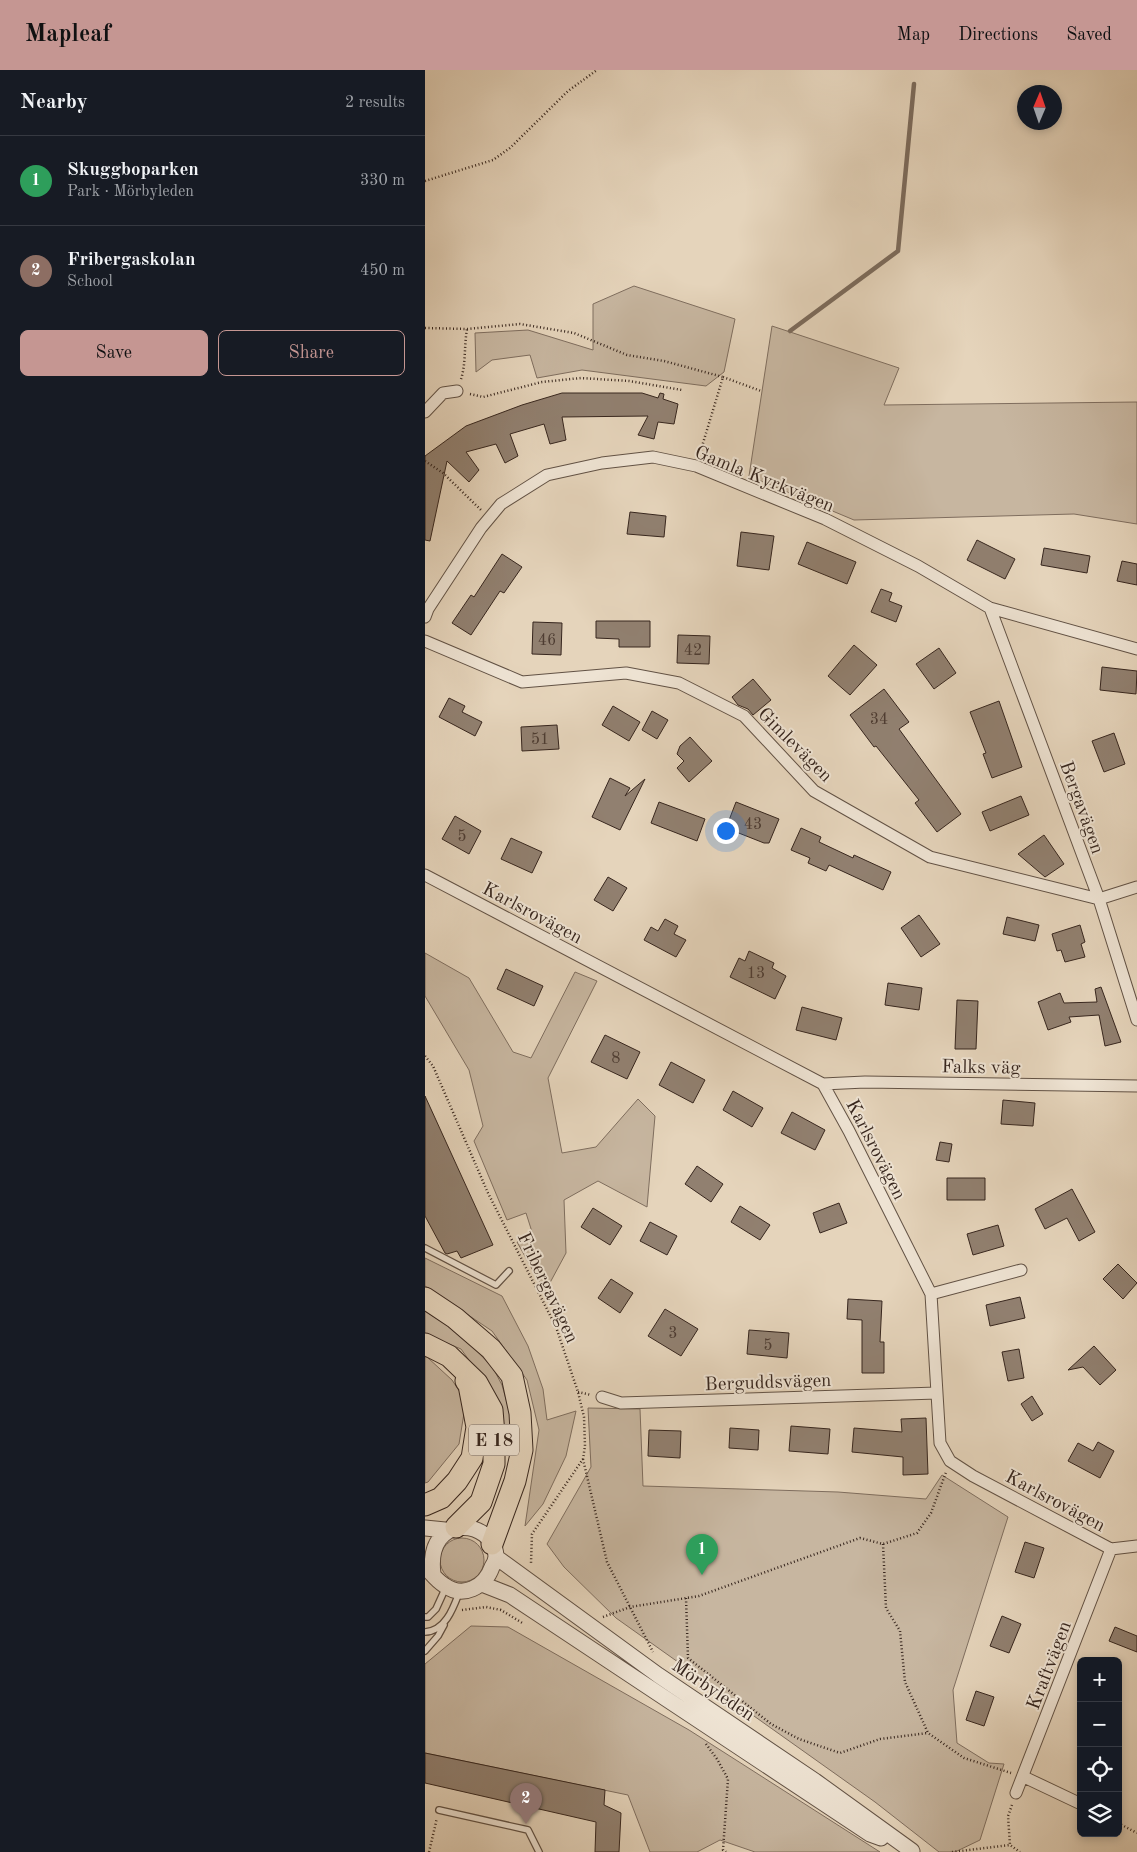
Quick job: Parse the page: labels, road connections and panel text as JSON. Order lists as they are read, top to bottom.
{
  "streets": {
    "highway": ["E 18"],
    "street": [
      "Gamla Kyrkvägen",
      "Gimlevägen",
      "Bergavägen",
      "Karlsrovägen",
      "Falks väg",
      "Berguddsvägen",
      "Kraftvägen",
      "Mörbyleden"
    ],
    "path": ["Fribergavägen"]
  },
  "crossings": [
    ["Gamla Kyrkvägen", "Bergavägen"],
    ["Gimlevägen", "Bergavägen"],
    ["Karlsrovägen", "Falks väg"],
    ["Karlsrovägen", "Berguddsvägen"],
    ["Karlsrovägen", "Kraftvägen"],
    ["E 18", "Mörbyleden"]
  ],
  "house_numbers": [
    "46",
    "42",
    "34",
    "51",
    "43",
    "5",
    "13",
    "8",
    "3",
    "5"
  ],
  "north": "top",
  "page": {
    "header": "Mapleaf",
    "nav": ["Map", "Directions", "Saved"],
    "heading": ["Nearby", "2 results"],
    "list": [
      {
        "mark": "1",
        "name": "Skuggboparken",
        "note": "Park · Mörbyleden",
        "value": "330 m"
      },
      {
        "mark": "2",
        "name": "Fribergaskolan",
        "note": "School",
        "value": "450 m"
      }
    ],
    "buttons": ["Save", "Share"],
    "pins": ["1", "2"],
    "map_buttons": ["+", "−"]
  }
}
